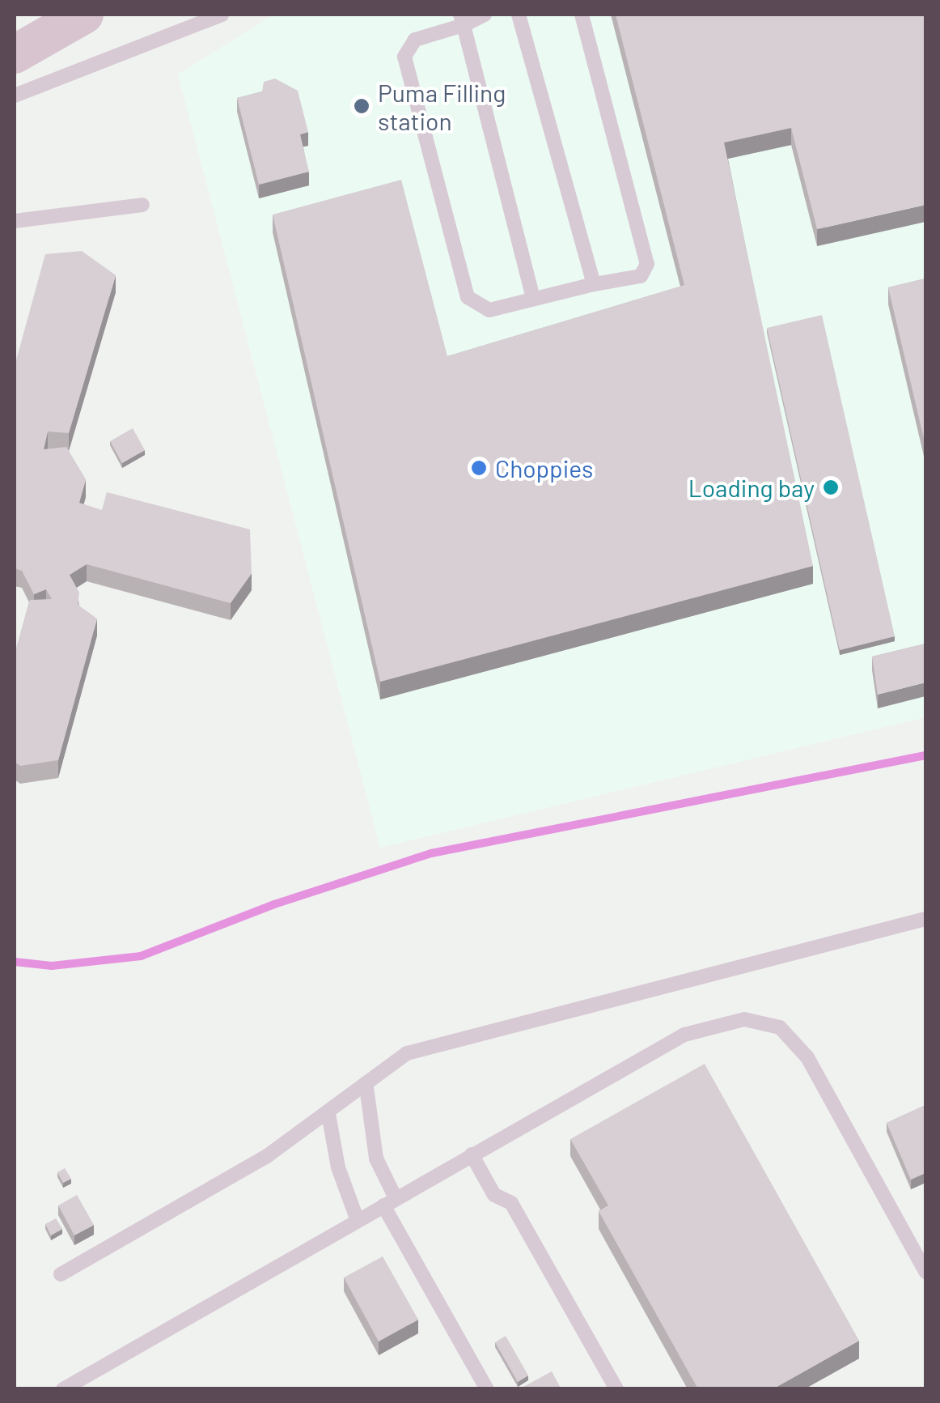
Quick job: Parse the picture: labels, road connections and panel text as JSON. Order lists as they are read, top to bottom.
{
  "places": ["Puma Filling station", "Choppies", "Loading bay"]
}
